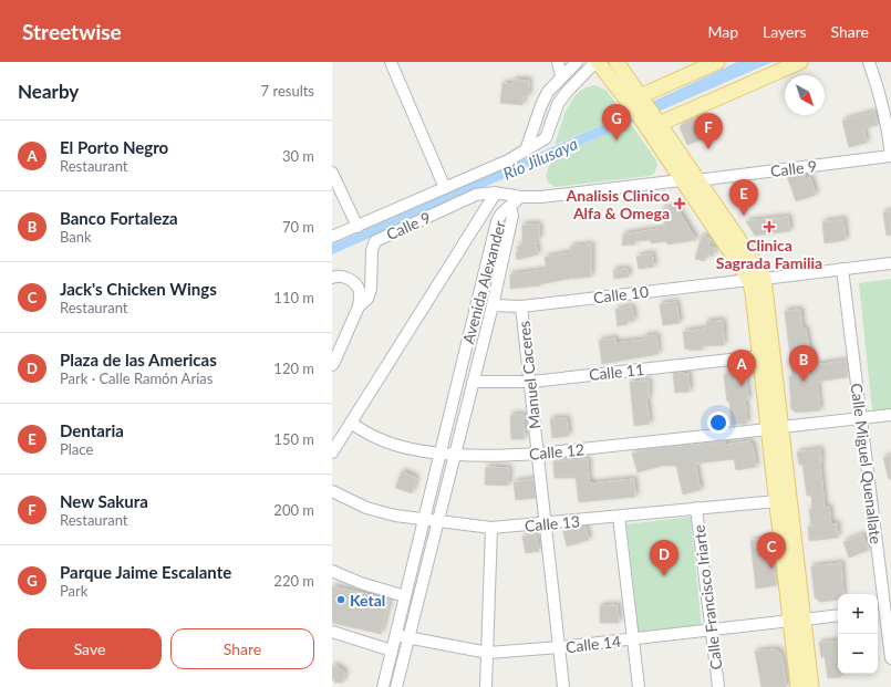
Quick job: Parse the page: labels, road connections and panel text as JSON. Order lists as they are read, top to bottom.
{
  "streets": {
    "street": [
      "Calle 9",
      "Avenida Alexander",
      "Calle 10",
      "Calle 11",
      "Manuel Caceres",
      "Calle 12",
      "Calle Miguel Quenallate",
      "Calle 13",
      "Calle Francisco Iriarte",
      "Calle 14"
    ]
  },
  "crossings": [
    ["Avenida Alexander", "Calle 10"],
    ["Avenida Alexander", "Calle 11"],
    ["Avenida Alexander", "Calle 12"],
    ["Avenida Alexander", "Calle 13"],
    ["Avenida Alexander", "Calle 14"],
    ["Calle 10", "Manuel Caceres"],
    ["Calle 11", "Manuel Caceres"],
    ["Manuel Caceres", "Calle 12"],
    ["Manuel Caceres", "Calle 13"],
    ["Manuel Caceres", "Calle 14"],
    ["Calle 12", "Calle Miguel Quenallate"],
    ["Calle 13", "Calle Francisco Iriarte"],
    ["Calle Francisco Iriarte", "Calle 14"]
  ],
  "water": ["Río Jilusaya"],
  "places": {
    "health": ["Analisis Clinico Alfa & Omega", "Clinica Sagrada Familia"],
    "other": ["Ketal"]
  },
  "north": "bottom right",
  "page": {
    "header": "Streetwise",
    "nav": ["Map", "Layers", "Share"],
    "heading": ["Nearby", "7 results"],
    "pins": [
      "G",
      "F",
      "E",
      "B",
      "A",
      "C",
      "D"
    ],
    "list": [
      {
        "mark": "A",
        "name": "El Porto Negro",
        "note": "Restaurant",
        "value": "30 m"
      },
      {
        "mark": "B",
        "name": "Banco Fortaleza",
        "note": "Bank",
        "value": "70 m"
      },
      {
        "mark": "C",
        "name": "Jack's Chicken Wings",
        "note": "Restaurant",
        "value": "110 m"
      },
      {
        "mark": "D",
        "name": "Plaza de las Americas",
        "note": "Park · Calle Ramón Arias",
        "value": "120 m"
      },
      {
        "mark": "E",
        "name": "Dentaria",
        "note": "Place",
        "value": "150 m"
      },
      {
        "mark": "F",
        "name": "New Sakura",
        "note": "Restaurant",
        "value": "200 m"
      },
      {
        "mark": "G",
        "name": "Parque Jaime Escalante",
        "note": "Park",
        "value": "220 m"
      }
    ],
    "map_buttons": ["+", "−"],
    "buttons": ["Save", "Share"]
  }
}
